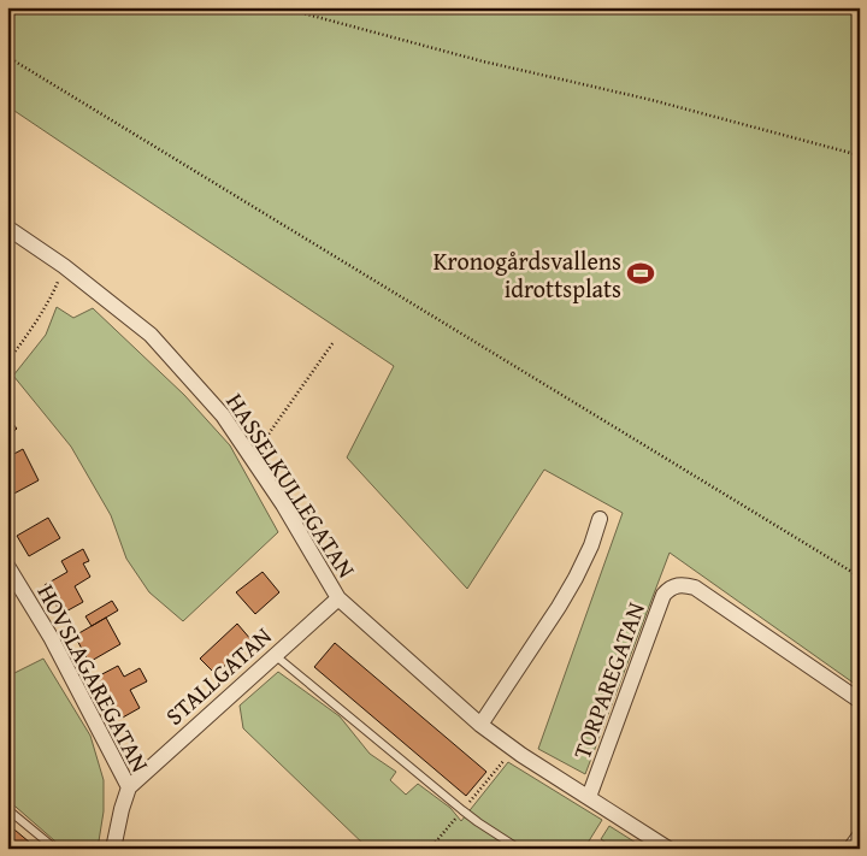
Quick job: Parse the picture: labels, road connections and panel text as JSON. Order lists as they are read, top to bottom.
{
  "streets": {
    "street": [
      "HASSELKULLEGATAN",
      "STALLGATAN",
      "HOVSLAGAREGATAN",
      "TORPAREGATAN"
    ]
  },
  "crossings": [
    ["HASSELKULLEGATAN", "STALLGATAN"],
    ["HASSELKULLEGATAN", "TORPAREGATAN"],
    ["STALLGATAN", "HOVSLAGAREGATAN"]
  ],
  "places": {
    "sports": ["Kronogårdsvallens idrottsplats"]
  }
}
